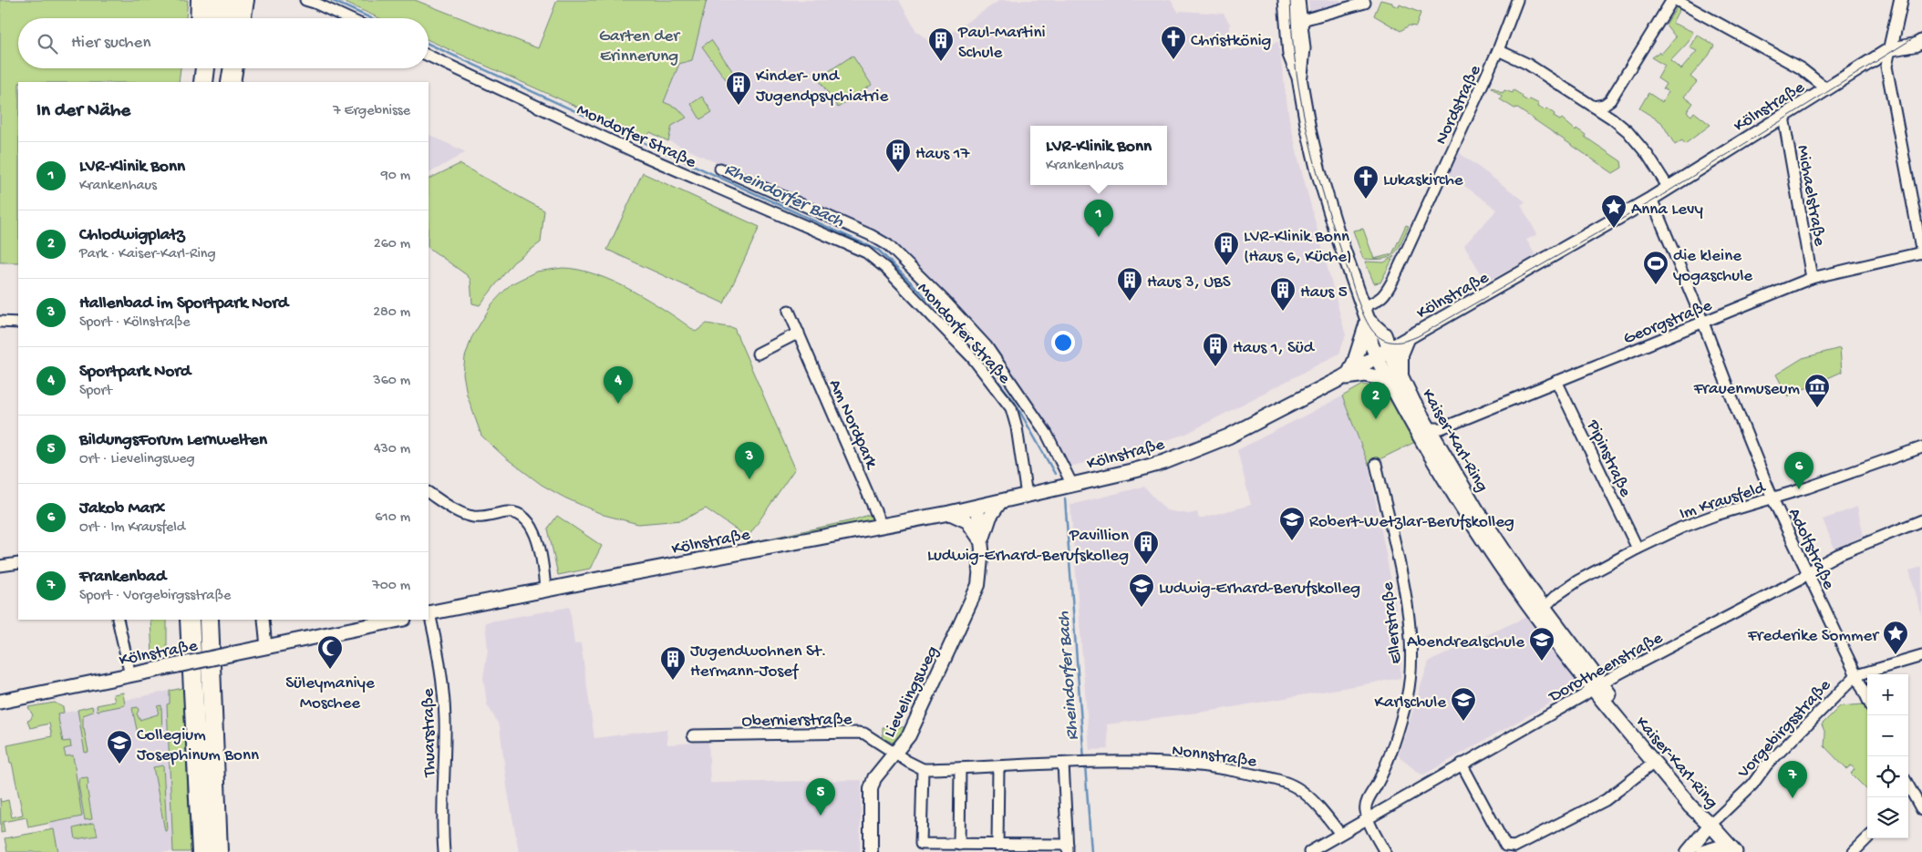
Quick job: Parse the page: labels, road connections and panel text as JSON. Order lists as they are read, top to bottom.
{
  "streets": {
    "main road": ["Kölnstraße", "Kaiser-Karl-Ring"],
    "street": [
      "Nordstraße",
      "Mondorfer Straße",
      "Michaelstraße",
      "Georgstraße",
      "Am Nordpark",
      "Pipinstraße",
      "Im Krausfeld",
      "Adolfstraße",
      "Ellerstraße",
      "Dorotheenstraße",
      "Lievelingsweg",
      "Obernierstraße",
      "Vorgebirgsstraße",
      "Thuarstraße",
      "Nonnstraße"
    ]
  },
  "crossings": [
    ["Nordstraße", "Kaiser-Karl-Ring"],
    ["Kölnstraße", "Mondorfer Straße"],
    ["Kölnstraße", "Michaelstraße"],
    ["Kölnstraße", "Am Nordpark"],
    ["Kölnstraße", "Kaiser-Karl-Ring"],
    ["Kölnstraße", "Adolfstraße"],
    ["Kölnstraße", "Lievelingsweg"],
    ["Kölnstraße", "Thuarstraße"],
    ["Michaelstraße", "Georgstraße"],
    ["Georgstraße", "Kaiser-Karl-Ring"],
    ["Georgstraße", "Pipinstraße"],
    ["Georgstraße", "Adolfstraße"],
    ["Kaiser-Karl-Ring", "Im Krausfeld"],
    ["Kaiser-Karl-Ring", "Dorotheenstraße"],
    ["Kaiser-Karl-Ring", "Vorgebirgsstraße"],
    ["Pipinstraße", "Im Krausfeld"],
    ["Im Krausfeld", "Adolfstraße"],
    ["Adolfstraße", "Dorotheenstraße"],
    ["Adolfstraße", "Vorgebirgsstraße"],
    ["Ellerstraße", "Dorotheenstraße"],
    ["Dorotheenstraße", "Nonnstraße"],
    ["Lievelingsweg", "Obernierstraße"],
    ["Obernierstraße", "Nonnstraße"]
  ],
  "water": ["Rheindorfer Bach"],
  "parks": ["Garten der Erinnerung"],
  "places": {
    "church": ["Christkönig", "Lukaskirche"],
    "building": [
      "Paul-Martini Schule",
      "Kinder- und Jugendpsychiatrie",
      "Haus 17",
      "LVR-Klinik Bonn (Haus 6, Küche)",
      "Haus 3, UBS",
      "Haus 5",
      "Haus 1, Süd",
      "Pavillion Ludwig-Erhard-Berufskolleg",
      "Jugendwohnen St. Hermann-Josef"
    ],
    "place": ["Anna Levy", "Frederike Sommer"],
    "sports": ["die kleine yogaschule"],
    "museum": ["Frauenmuseum"],
    "school or university": [
      "Robert-Wetzlar-Berufskolleg",
      "Ludwig-Erhard-Berufskolleg",
      "Abendrealschule",
      "Karlschule",
      "Collegium Josephinum Bonn"
    ],
    "mosque": ["Süleymaniye Moschee"]
  },
  "page": {
    "search": "Hier suchen",
    "heading": ["In der Nähe", "7 Ergebnisse"],
    "popup": ["LVR-Klinik Bonn", "Krankenhaus"],
    "list": [
      {
        "mark": "1",
        "name": "LVR-Klinik Bonn",
        "note": "Krankenhaus",
        "value": "90 m"
      },
      {
        "mark": "2",
        "name": "Chlodwigplatz",
        "note": "Park · Kaiser-Karl-Ring",
        "value": "260 m"
      },
      {
        "mark": "3",
        "name": "Hallenbad im Sportpark Nord",
        "note": "Sport · Kölnstraße",
        "value": "280 m"
      },
      {
        "mark": "4",
        "name": "Sportpark Nord",
        "note": "Sport",
        "value": "360 m"
      },
      {
        "mark": "5",
        "name": "BildungsForum Lernwelten",
        "note": "Ort · Lievelingsweg",
        "value": "430 m"
      },
      {
        "mark": "6",
        "name": "Jakob Marx",
        "note": "Ort · Im Krausfeld",
        "value": "610 m"
      },
      {
        "mark": "7",
        "name": "Frankenbad",
        "note": "Sport · Vorgebirgsstraße",
        "value": "700 m"
      }
    ],
    "pins": [
      "1",
      "4",
      "2",
      "3",
      "6",
      "7",
      "5"
    ],
    "map_buttons": ["+", "−"]
  }
}
